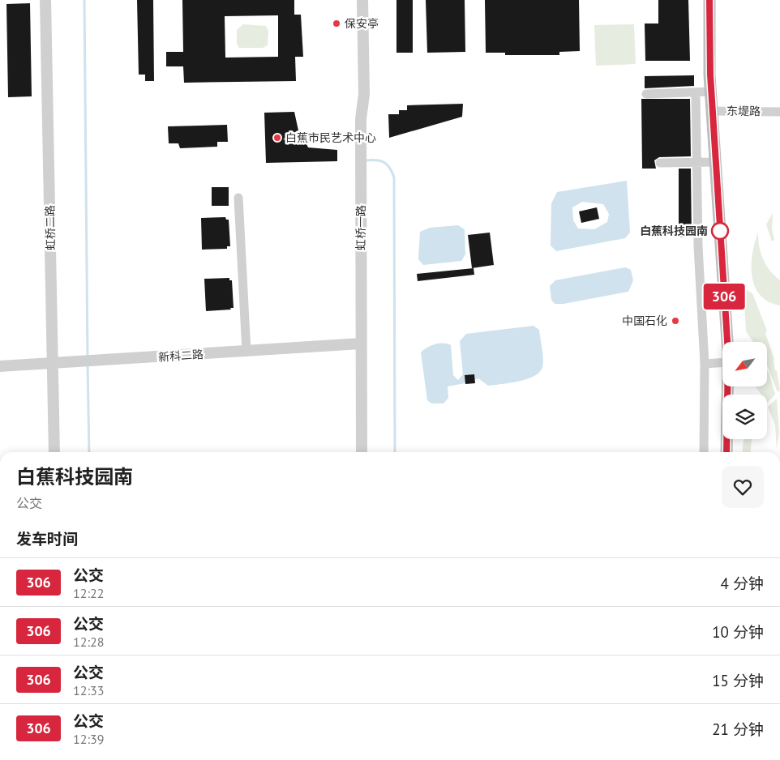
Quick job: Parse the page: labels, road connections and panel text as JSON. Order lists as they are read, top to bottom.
{
  "streets": {
    "main road": ["东堤路"],
    "street": ["虹桥二路", "虹桥一路", "新科二路"]
  },
  "crossings": [
    ["虹桥二路", "新科二路"],
    ["虹桥一路", "新科二路"]
  ],
  "places": [
    "保安亭",
    "白蕉市民艺术中心",
    "白蕉科技园南",
    "中国石化"
  ],
  "lines": ["bus line 306"],
  "north": "bottom left",
  "page": {
    "on_map": "306",
    "heading": [
      ["白蕉科技园南", "公交"],
      "发车时间"
    ],
    "list": [
      {
        "mark": "306",
        "name": "公交",
        "note": "12:22",
        "value": "4 分钟"
      },
      {
        "mark": "306",
        "name": "公交",
        "note": "12:28",
        "value": "10 分钟"
      },
      {
        "mark": "306",
        "name": "公交",
        "note": "12:33",
        "value": "15 分钟"
      },
      {
        "mark": "306",
        "name": "公交",
        "note": "12:39",
        "value": "21 分钟"
      }
    ]
  }
}
